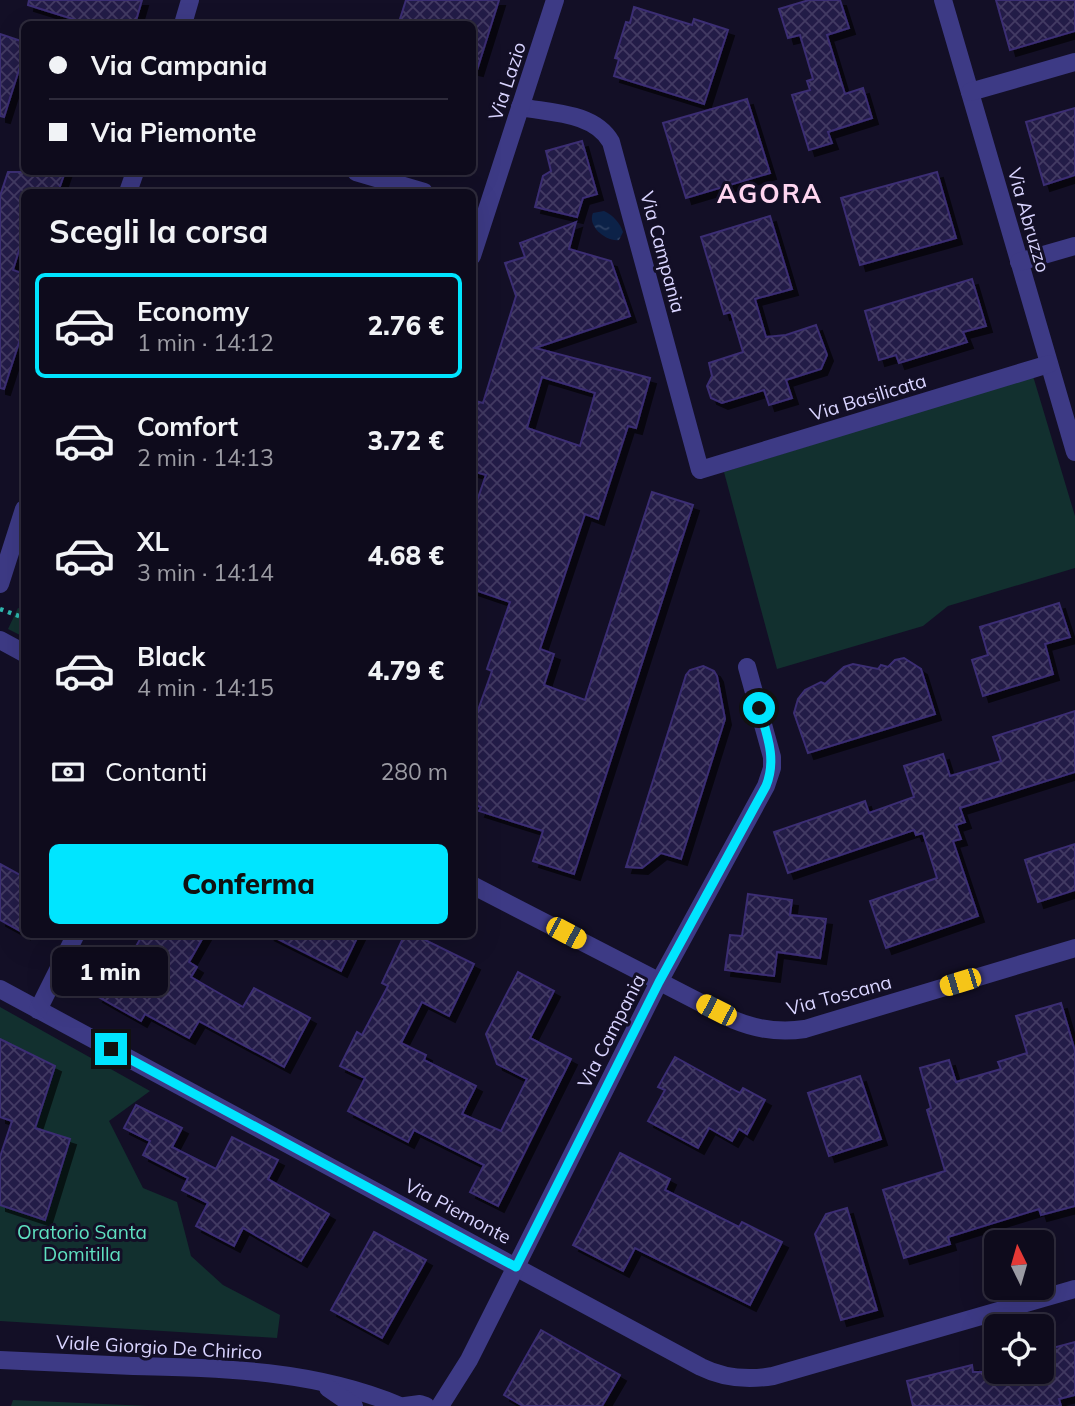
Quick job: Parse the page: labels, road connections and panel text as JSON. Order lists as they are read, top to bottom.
{
  "streets": {
    "street": [
      "Via Lazio",
      "Via Abruzzo",
      "Via Campania",
      "Via Basilicata",
      "Via Toscana",
      "Via Piemonte",
      "Viale Giorgio De Chirico"
    ]
  },
  "crossings": [
    ["Via Lazio", "Via Campania"],
    ["Via Abruzzo", "Via Basilicata"],
    ["Via Campania", "Via Basilicata"],
    ["Via Campania", "Via Toscana"],
    ["Via Campania", "Via Piemonte"]
  ],
  "districts": ["AGORA"],
  "parks": ["Oratorio Santa Domitilla"],
  "north": "top",
  "page": {
    "banner": ["Via Campania", "Via Piemonte"],
    "heading": "Scegli la corsa",
    "list": [
      {
        "name": "Economy",
        "note": "1 min · 14:12",
        "value": "2.76 €"
      },
      {
        "name": "Comfort",
        "note": "2 min · 14:13",
        "value": "3.72 €"
      },
      {
        "name": "XL",
        "note": "3 min · 14:14",
        "value": "4.68 €"
      },
      {
        "name": "Black",
        "note": "4 min · 14:15",
        "value": "4.79 €"
      }
    ],
    "pay": ["Contanti", "280 m"],
    "buttons": "Conferma",
    "bubble": "1 min"
  }
}
